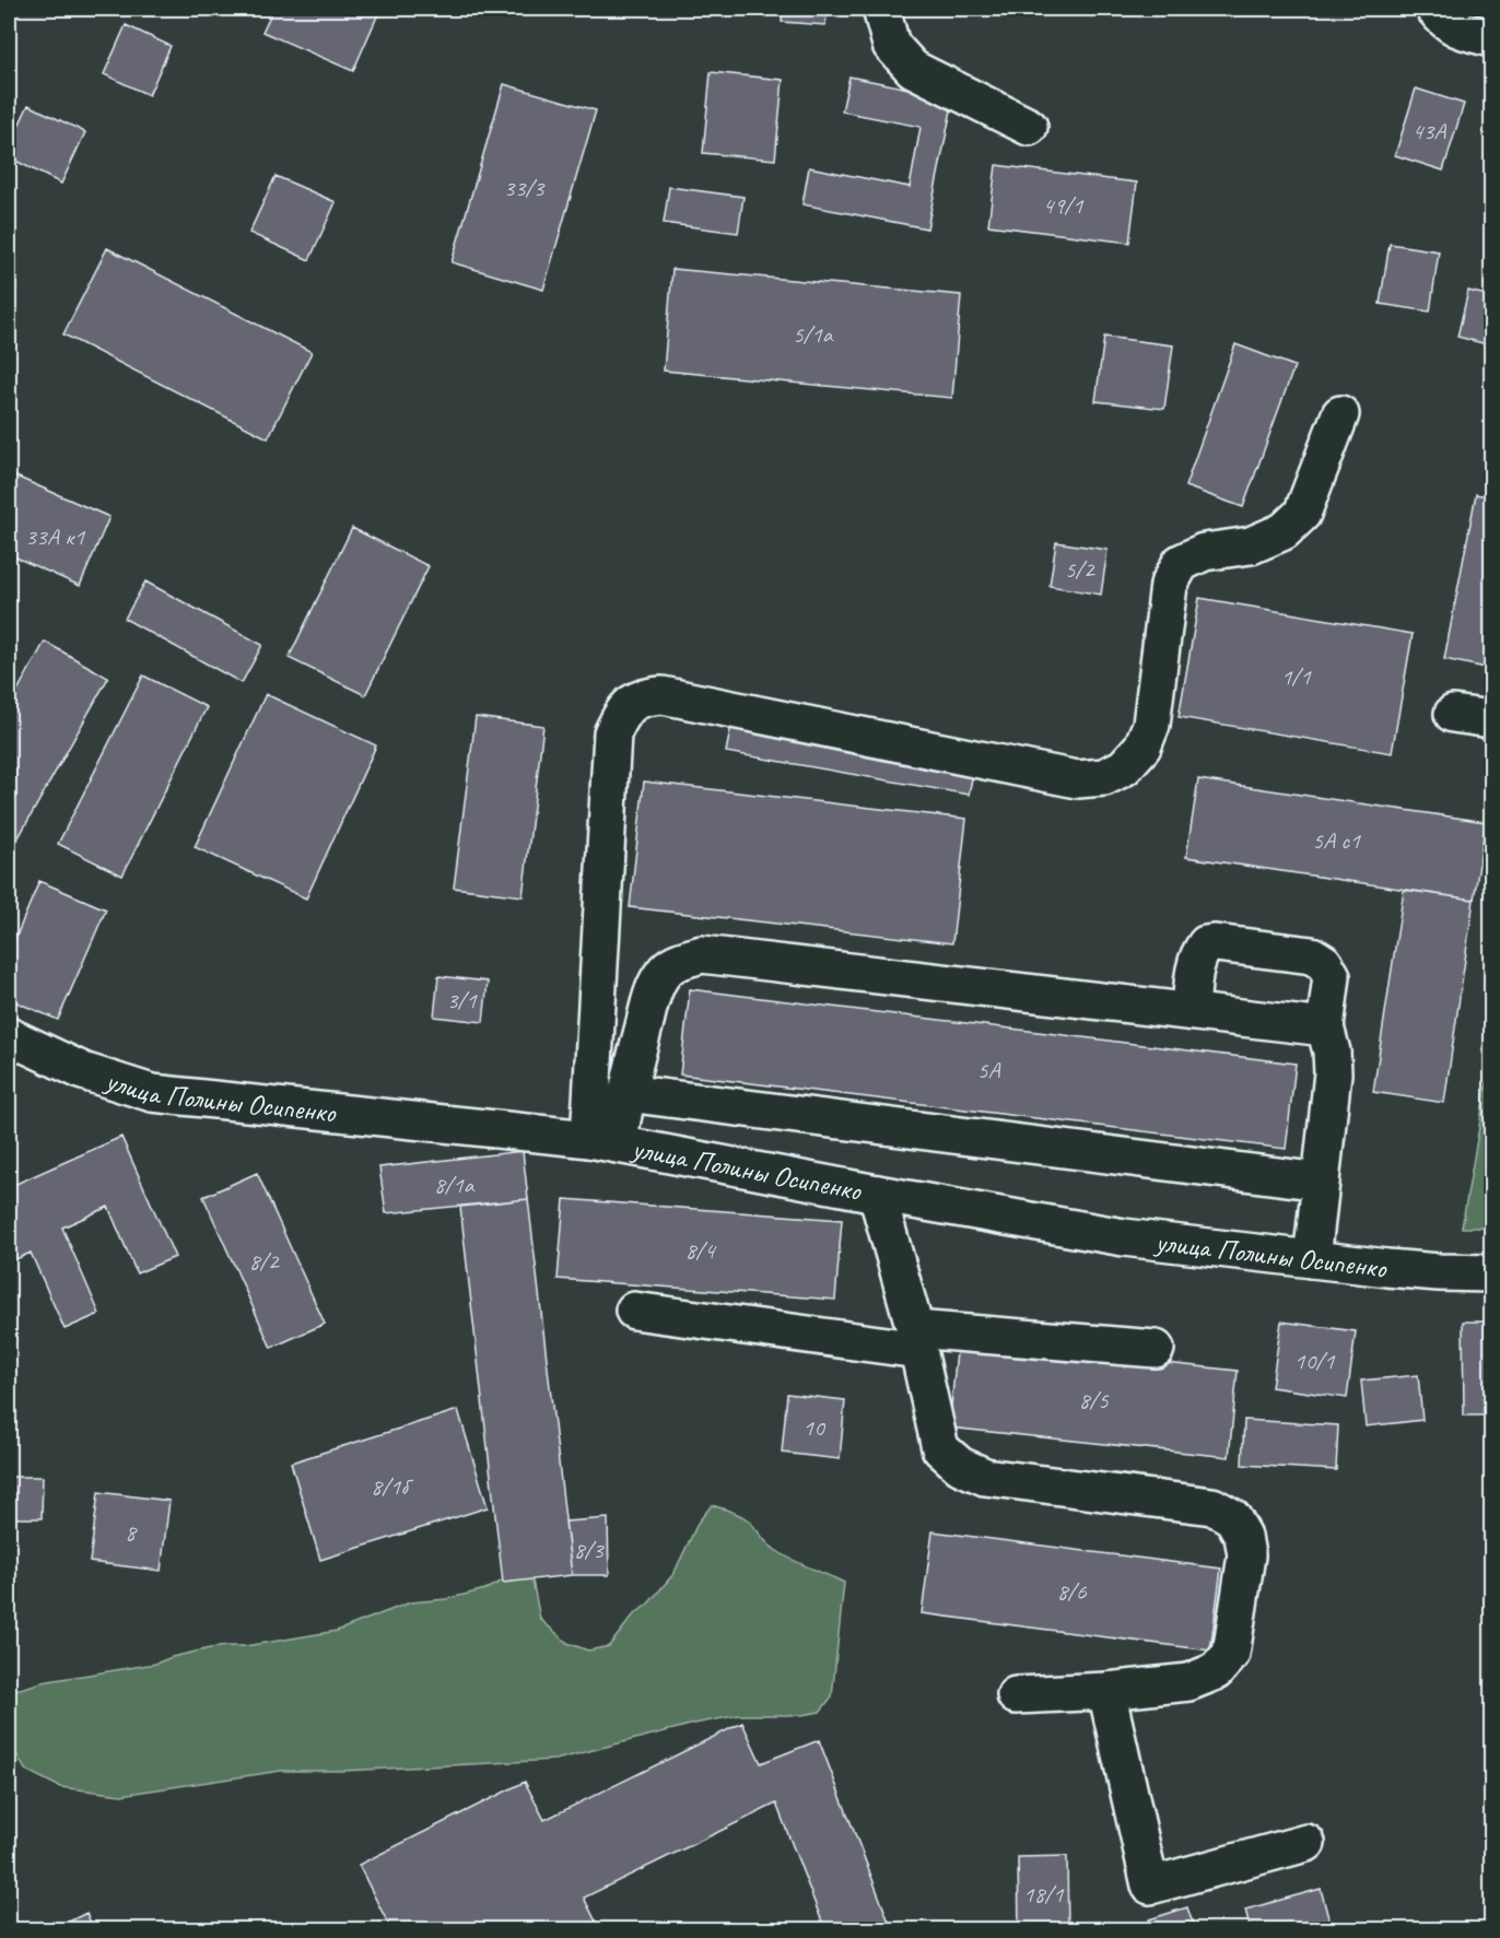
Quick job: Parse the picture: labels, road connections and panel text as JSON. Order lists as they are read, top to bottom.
{
  "streets": {
    "street": ["улица Полины Осипенко"]
  },
  "house_numbers": [
    "43А",
    "33/3",
    "49/1",
    "5/1а",
    "33А к1",
    "5/2",
    "1/1",
    "5А с1",
    "3/1",
    "5А",
    "8/1а",
    "8/4",
    "8/2",
    "10/1",
    "8/5",
    "10",
    "8/1б",
    "8",
    "8/3",
    "8/6",
    "18/1"
  ]
}
